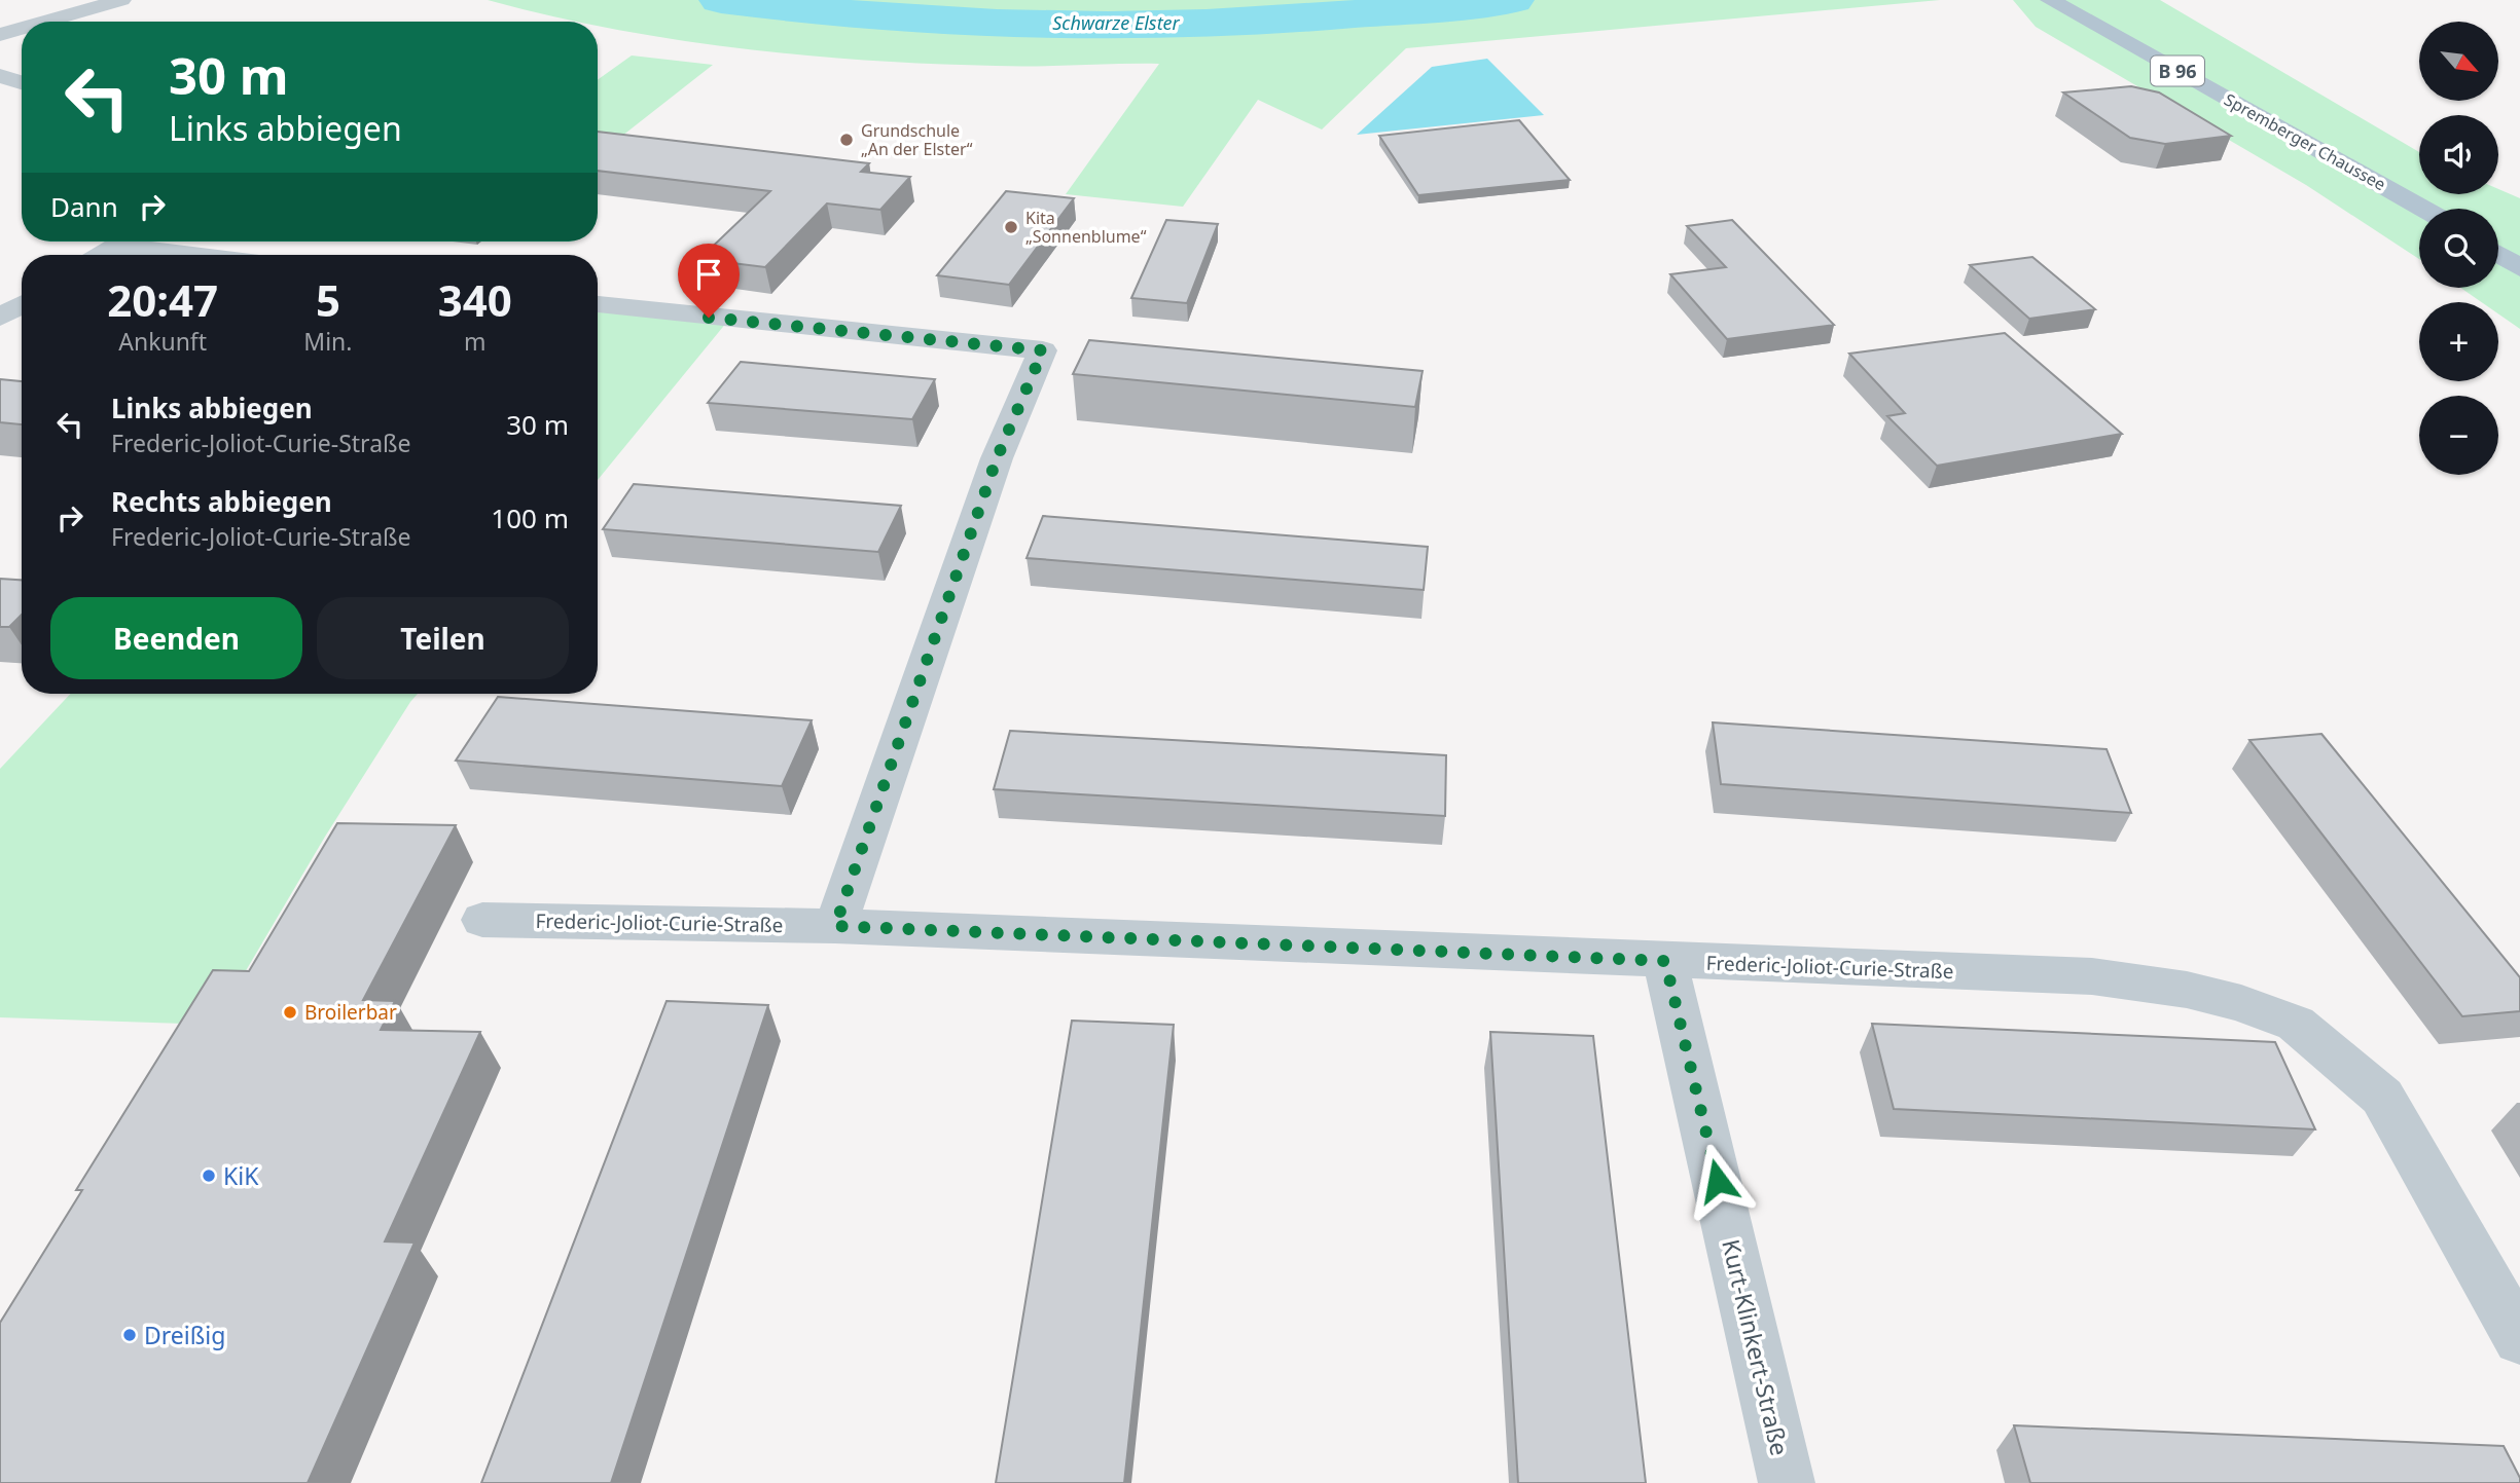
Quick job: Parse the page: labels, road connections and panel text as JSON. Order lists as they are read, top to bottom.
{
  "streets": {
    "main road": ["B 96", "Spremberger Chaussee"],
    "street": ["Frederic-Joliot-Curie-Straße", "Kurt-Klinkert-Straße"]
  },
  "crossings": [
    ["Frederic-Joliot-Curie-Straße", "Kurt-Klinkert-Straße"]
  ],
  "water": ["Schwarze Elster"],
  "places": [
    "Grundschule „An der Elster“",
    "Kita „Sonnenblume“",
    "Broilerbar",
    "KiK",
    "Dreißig"
  ],
  "north": "bottom right",
  "page": {
    "map_buttons": ["+", "−"],
    "turn": ["30 m", "Links abbiegen"],
    "then": "Dann",
    "eta": [
      "20:47",
      "Ankunft",
      "5",
      "Min.",
      "340",
      "m"
    ],
    "list": [
      {
        "name": "Links abbiegen",
        "note": "Frederic-Joliot-Curie-Straße",
        "value": "30 m"
      },
      {
        "name": "Rechts abbiegen",
        "note": "Frederic-Joliot-Curie-Straße",
        "value": "100 m"
      }
    ],
    "buttons": ["Beenden", "Teilen"]
  }
}
